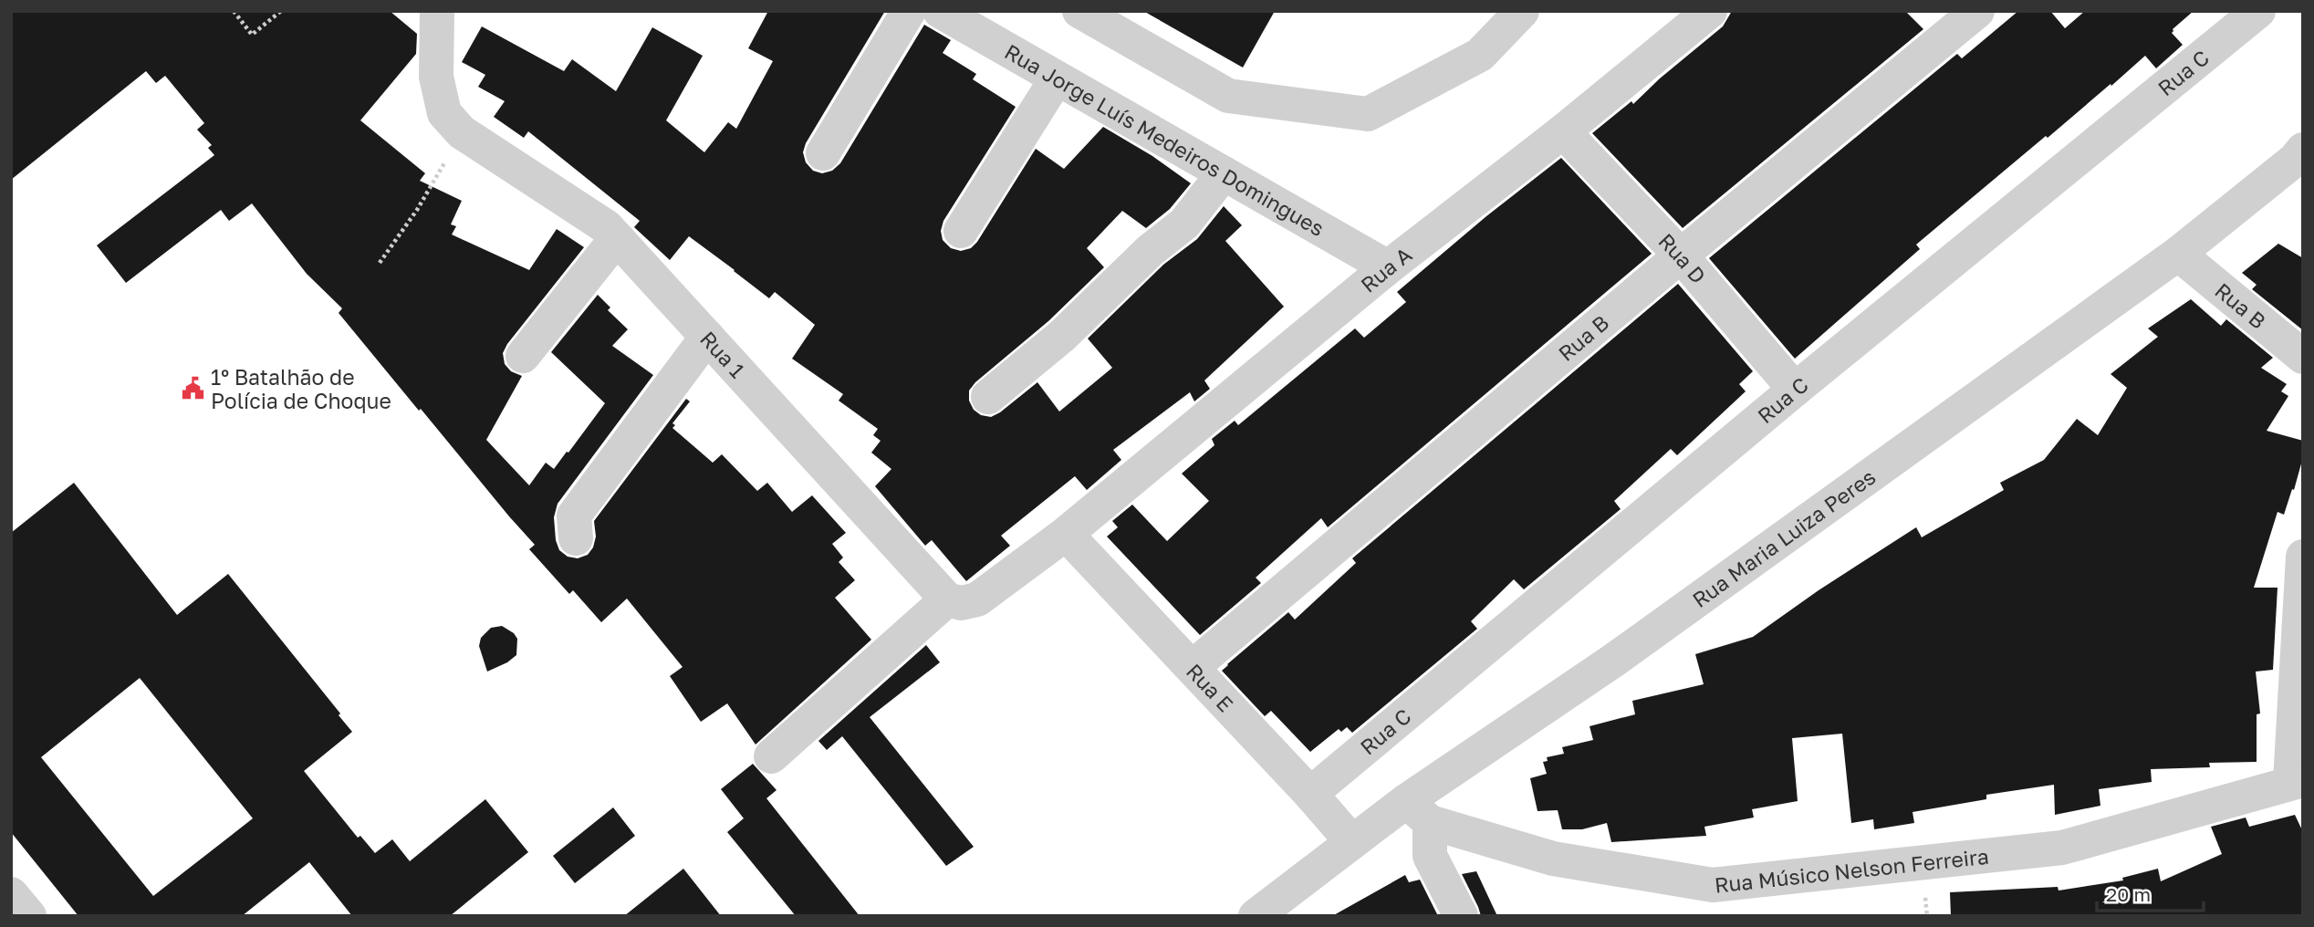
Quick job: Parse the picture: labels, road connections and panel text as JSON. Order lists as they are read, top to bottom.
{
  "streets": {
    "street": [
      "Rua C",
      "Rua Jorge Luís Medeiros Domingues",
      "Rua D",
      "Rua A",
      "Rua B",
      "Rua 1",
      "Rua Maria Luiza Peres",
      "Rua E",
      "Rua Músico Nelson Ferreira"
    ]
  },
  "crossings": [
    ["Rua C", "Rua D"],
    ["Rua C", "Rua E"],
    ["Rua Jorge Luís Medeiros Domingues", "Rua A"],
    ["Rua D", "Rua A"],
    ["Rua D", "Rua B"],
    ["Rua A", "Rua E"],
    ["Rua B", "Rua Maria Luiza Peres"],
    ["Rua B", "Rua E"],
    ["Rua Maria Luiza Peres", "Rua E"],
    ["Rua Maria Luiza Peres", "Rua Músico Nelson Ferreira"]
  ],
  "places": {
    "public building": ["1º Batalhão de Polícia de Choque"]
  },
  "scale_bar": "20 m"
}
